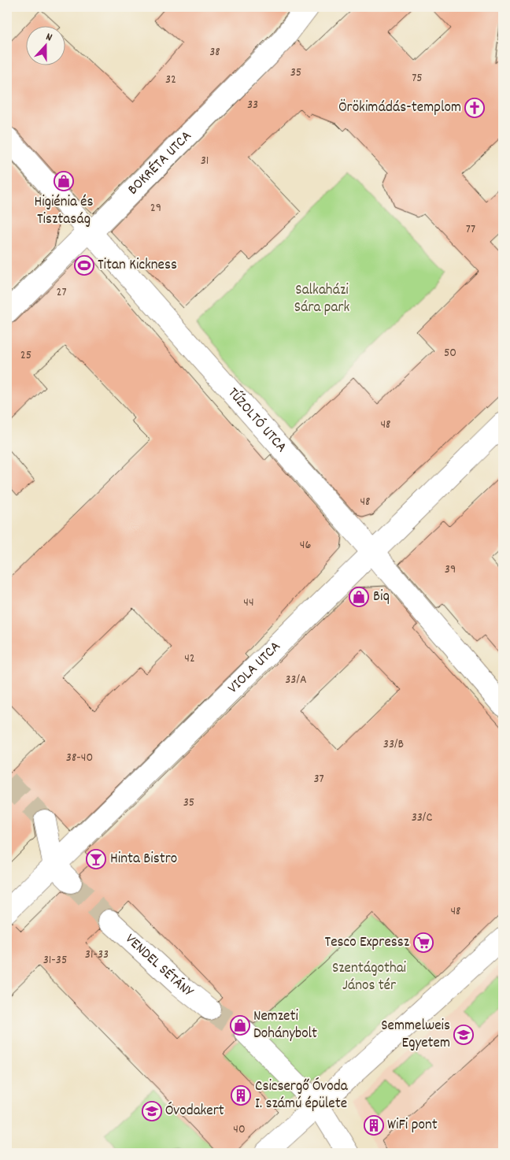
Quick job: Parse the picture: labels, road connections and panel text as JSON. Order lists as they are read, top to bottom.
{
  "streets": {
    "street": [
      "BOKRÉTA UTCA",
      "TŰZOLTÓ UTCA",
      "VIOLA UTCA",
      "VENDEL SÉTÁNY"
    ]
  },
  "crossings": [
    ["BOKRÉTA UTCA", "TŰZOLTÓ UTCA"],
    ["TŰZOLTÓ UTCA", "VIOLA UTCA"]
  ],
  "parks": ["Salkaházi Sára park", "Szentágothai János tér"],
  "places": {
    "church": ["Örökimádás-templom"],
    "shop": ["Higiénia és Tisztaság", "Biq", "Nemzeti Dohánybolt"],
    "sports": ["Titan Kickness"],
    "bar": ["Hinta Bistro"],
    "supermarket": ["Tesco Expressz"],
    "school or university": ["Semmelweis Egyetem", "Óvodakert"],
    "building": ["Csicsergő Óvoda I. számú épülete", "WiFi pont"]
  },
  "house_numbers": [
    "38",
    "35",
    "75",
    "32",
    "33",
    "31",
    "29",
    "77",
    "27",
    "50",
    "25",
    "48",
    "48",
    "46",
    "39",
    "44",
    "42",
    "33/A",
    "33/B",
    "38-40",
    "37",
    "35",
    "33/C",
    "48",
    "31-33",
    "31-35",
    "40"
  ],
  "north": "top"
}
